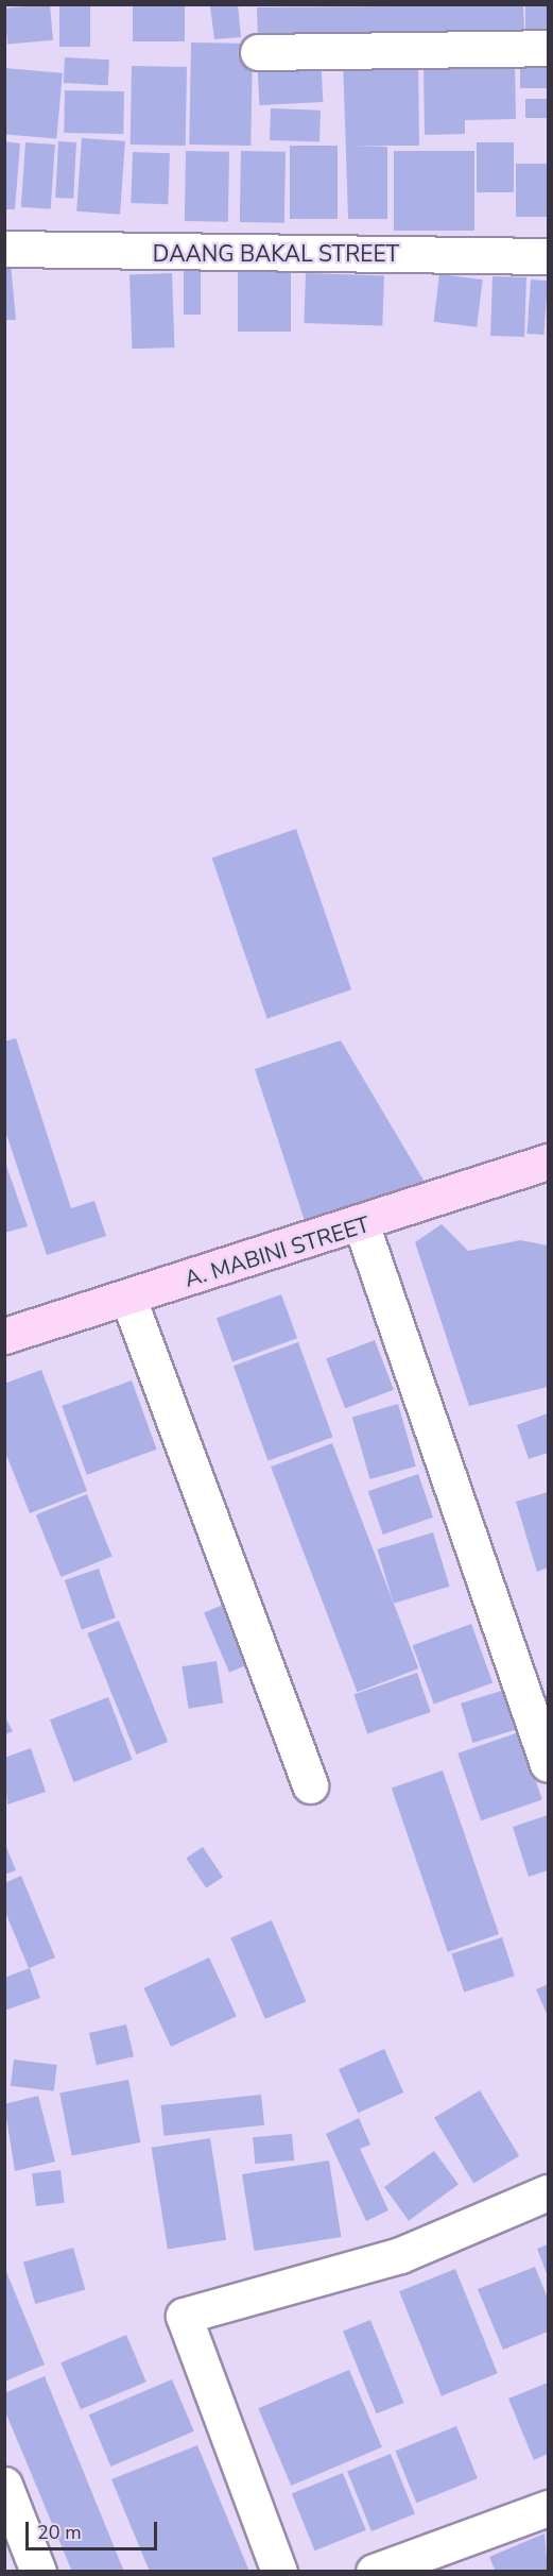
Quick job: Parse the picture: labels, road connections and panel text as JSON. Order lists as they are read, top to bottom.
{
  "streets": {
    "main road": ["A. MABINI STREET"],
    "street": ["DAANG BAKAL STREET"]
  },
  "scale_bar": "20 m"
}
